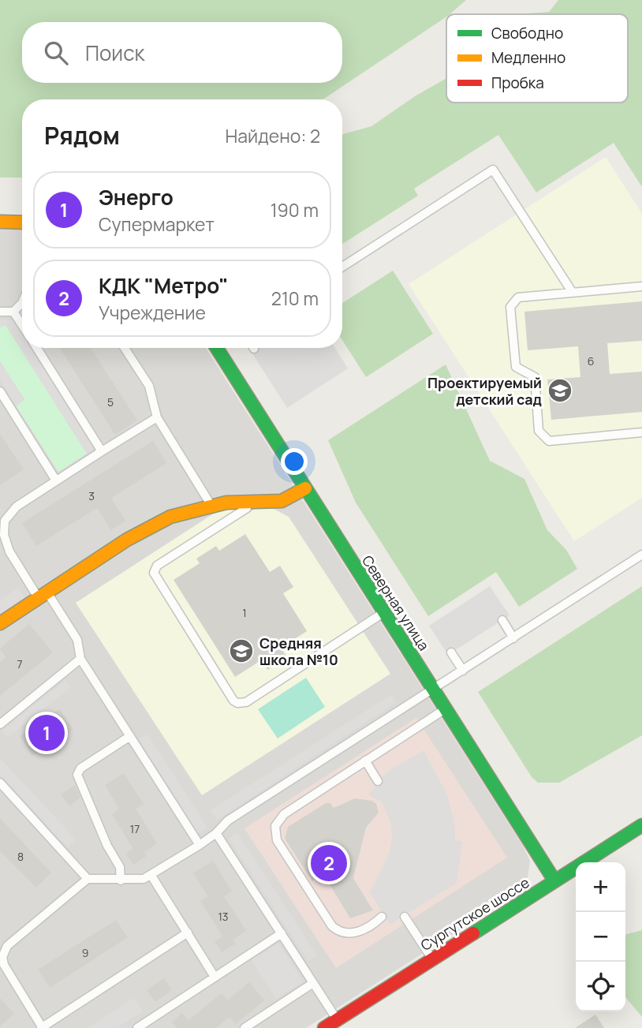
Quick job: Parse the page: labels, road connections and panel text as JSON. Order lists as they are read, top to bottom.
{
  "streets": {
    "street": ["Северная улица", "Сургутское шоссе"]
  },
  "crossings": [
    ["Северная улица", "Сургутское шоссе"]
  ],
  "places": {
    "school or university": ["Проектируемый детский сад", "Средняя школа №10"]
  },
  "house_numbers": [
    "6",
    "5",
    "3",
    "1",
    "7",
    "17",
    "8",
    "13",
    "9"
  ],
  "legend": ["Свободно", "Медленно", "Пробка"],
  "page": {
    "search": "Поиск",
    "heading": ["Рядом", "Найдено: 2"],
    "list": [
      {
        "mark": "1",
        "name": "Энерго",
        "note": "Супермаркет",
        "value": "190 m"
      },
      {
        "mark": "2",
        "name": "КДК \"Метро\"",
        "note": "Учреждение",
        "value": "210 m"
      }
    ],
    "pins": ["1", "2"],
    "map_buttons": ["+", "−"]
  }
}
